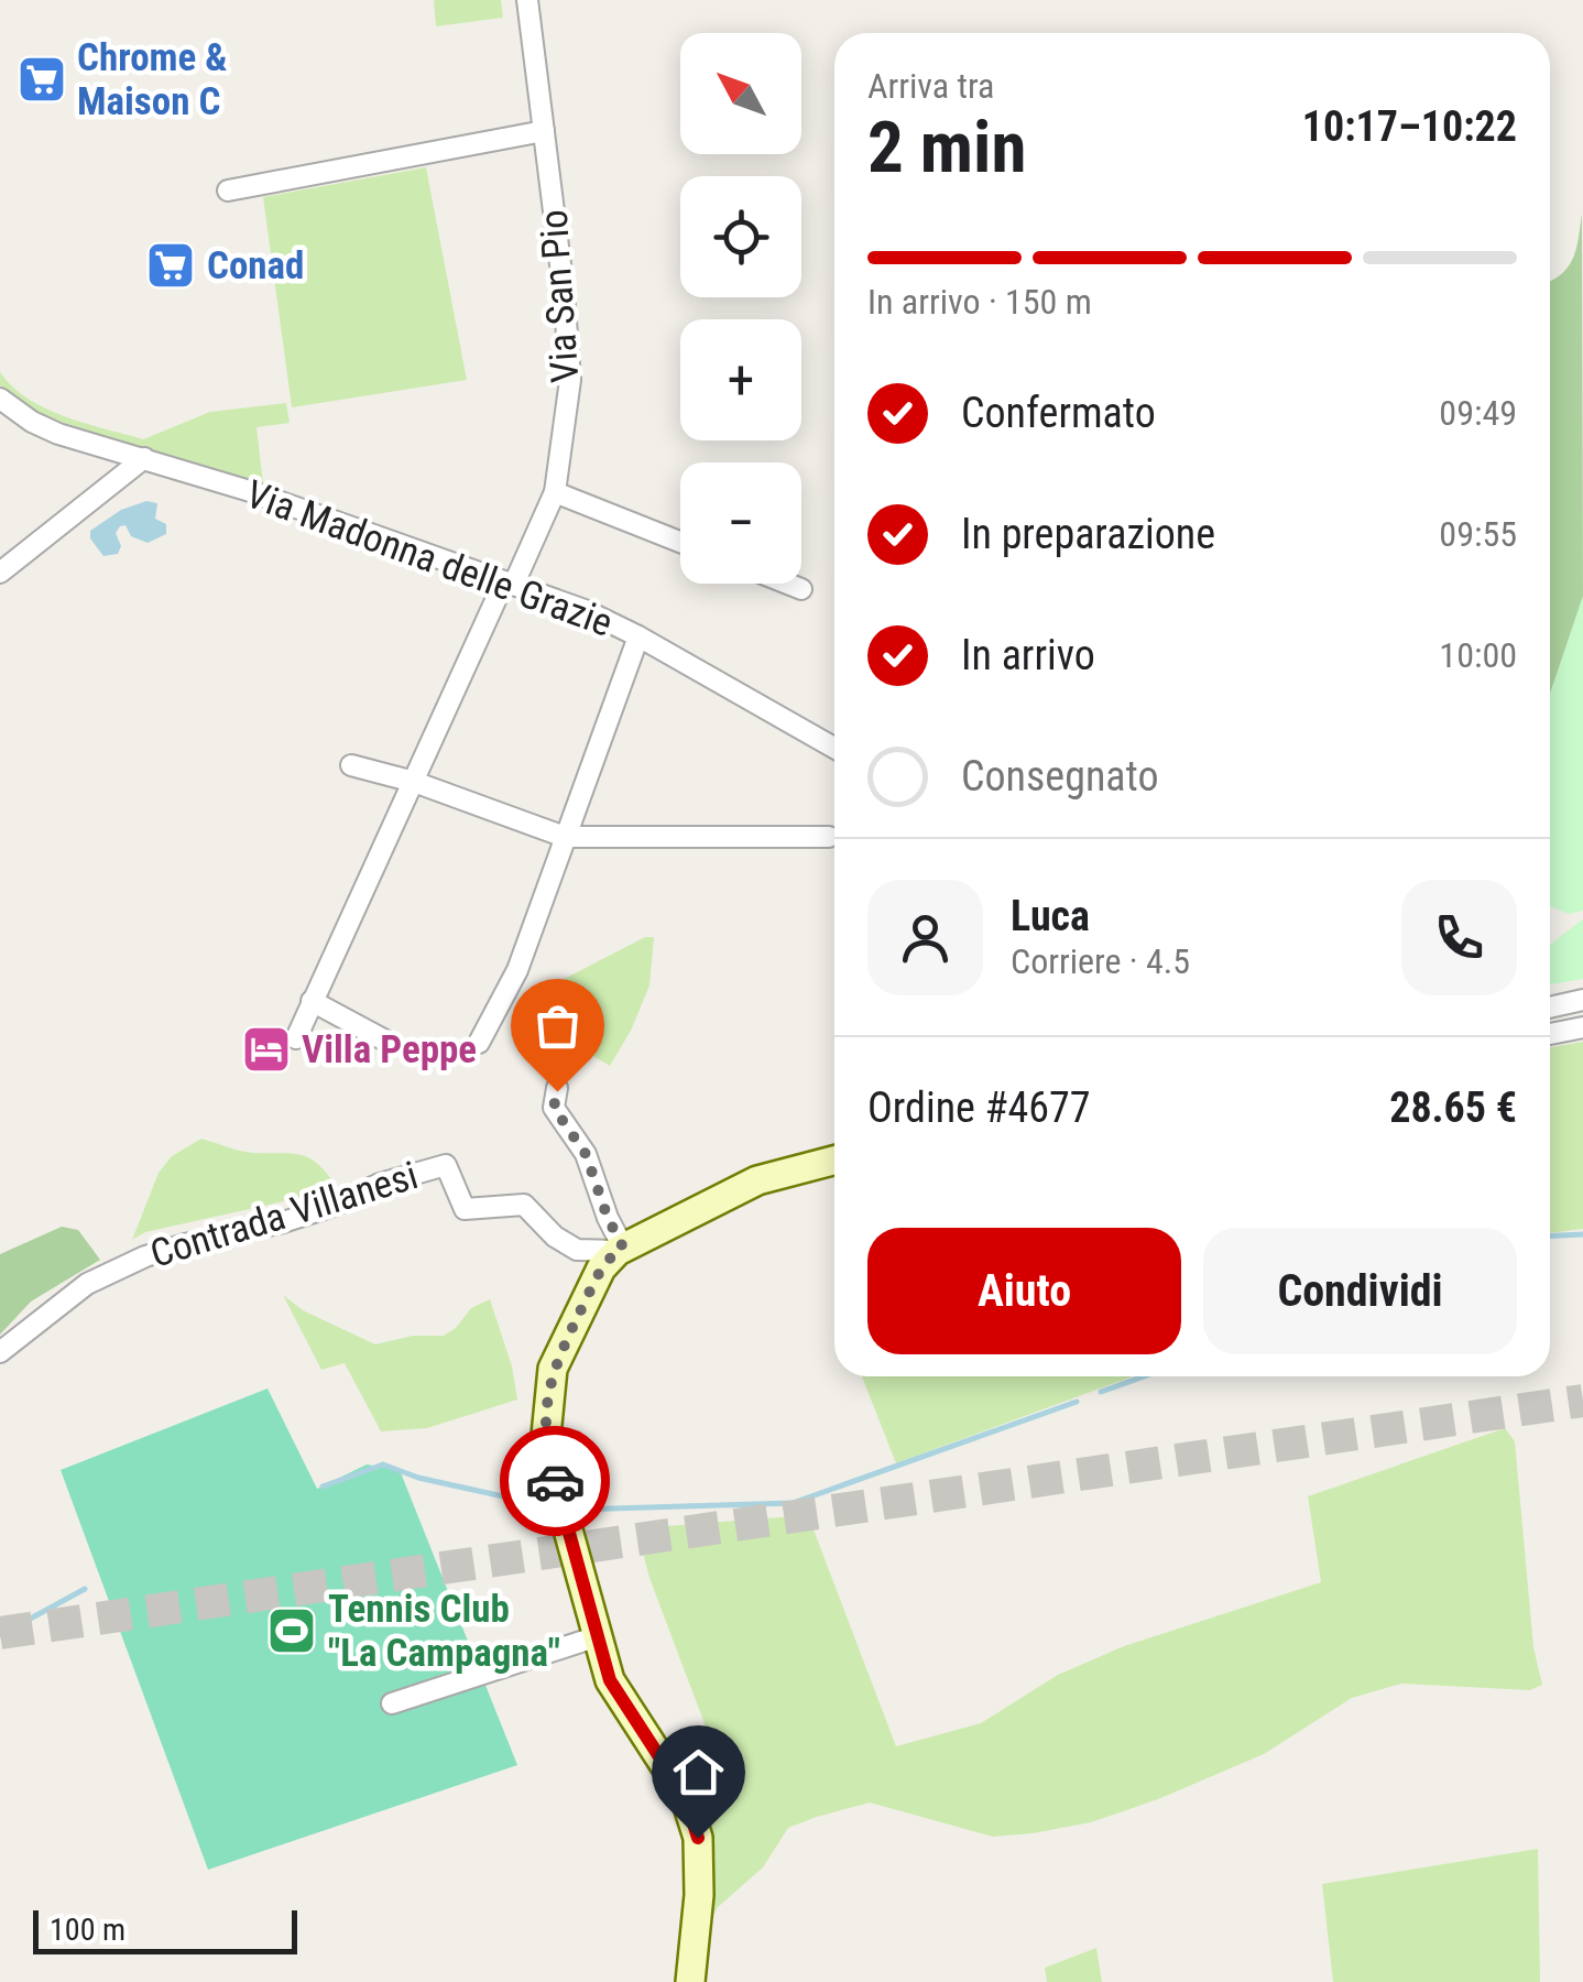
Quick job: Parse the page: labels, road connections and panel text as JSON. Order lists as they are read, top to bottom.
{
  "streets": {
    "street": ["Via San Pio", "Via Madonna delle Grazie", "Contrada Villanesi"]
  },
  "crossings": [
    ["Via San Pio", "Via Madonna delle Grazie"]
  ],
  "places": {
    "supermarket": ["Chrome & Maison C", "Conad"],
    "hotel": ["Villa Peppe"],
    "sports": ["Tennis Club \"La Campagna\""]
  },
  "scale_bar": "100 m",
  "north": "top left",
  "page": {
    "map_buttons": ["+", "−"],
    "heading": ["2 min", "Arriva tra", "10:17–10:22"],
    "panel": [
      "Luca",
      "Corriere · 4.5",
      "Ordine #4677",
      "28.65 €"
    ],
    "bar": "In arrivo · 150 m",
    "list": [
      ["Confermato", "09:49"],
      ["In preparazione", "09:55"],
      ["In arrivo", "10:00"],
      "Consegnato"
    ],
    "buttons": ["Aiuto", "Condividi"],
    "scale": "100 m"
  }
}
